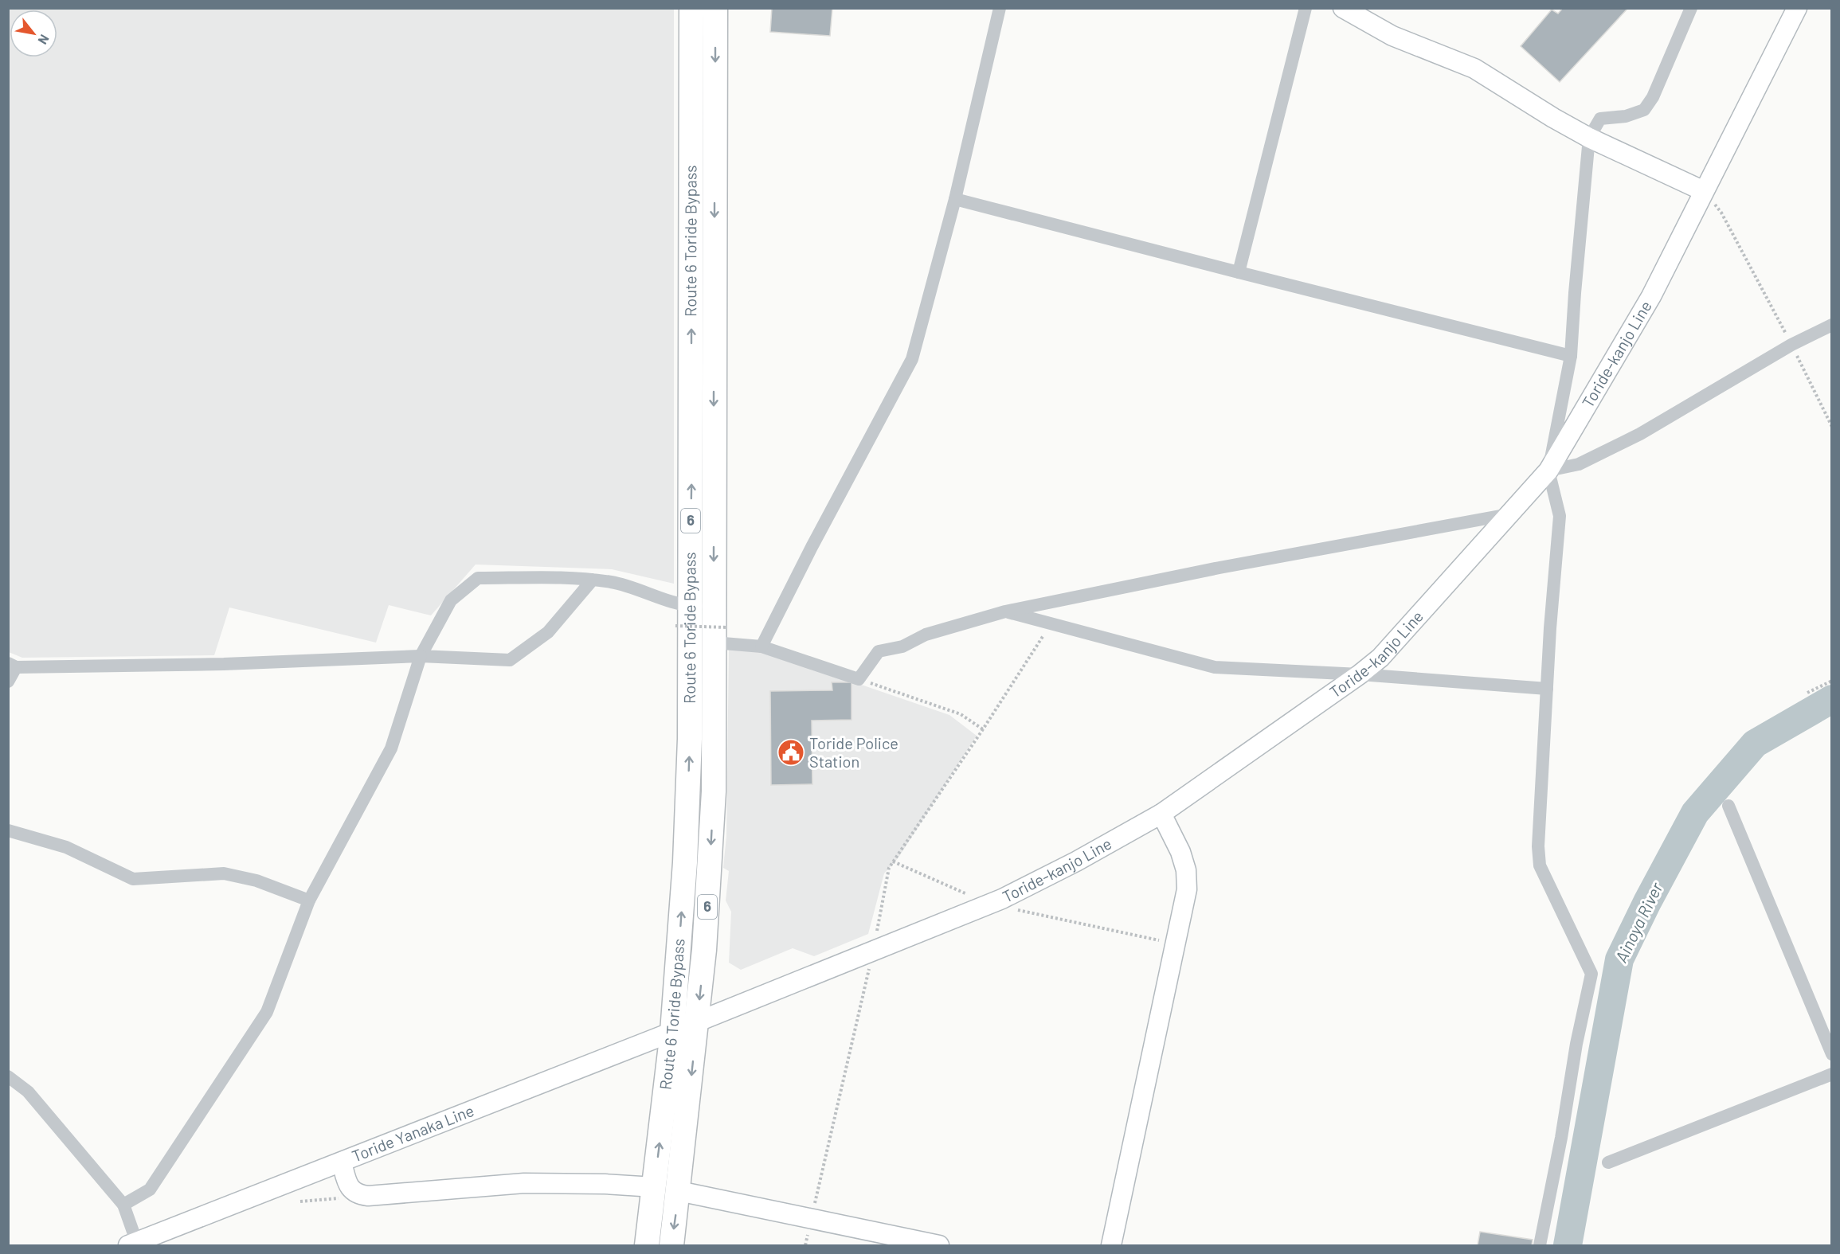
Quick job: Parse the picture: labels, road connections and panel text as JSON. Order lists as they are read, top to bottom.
{
  "streets": {
    "highway": ["Route 6 Toride Bypass", "6"],
    "street": ["Toride-kanjo Line", "Toride Yanaka Line"]
  },
  "crossings": [
    ["Route 6 Toride Bypass", "Toride-kanjo Line"],
    ["Route 6 Toride Bypass", "Toride Yanaka Line"],
    ["Toride-kanjo Line", "Toride Yanaka Line"]
  ],
  "water": ["Ainoya River"],
  "places": {
    "public building": ["Toride Police Station"]
  },
  "north": "bottom right"
}
